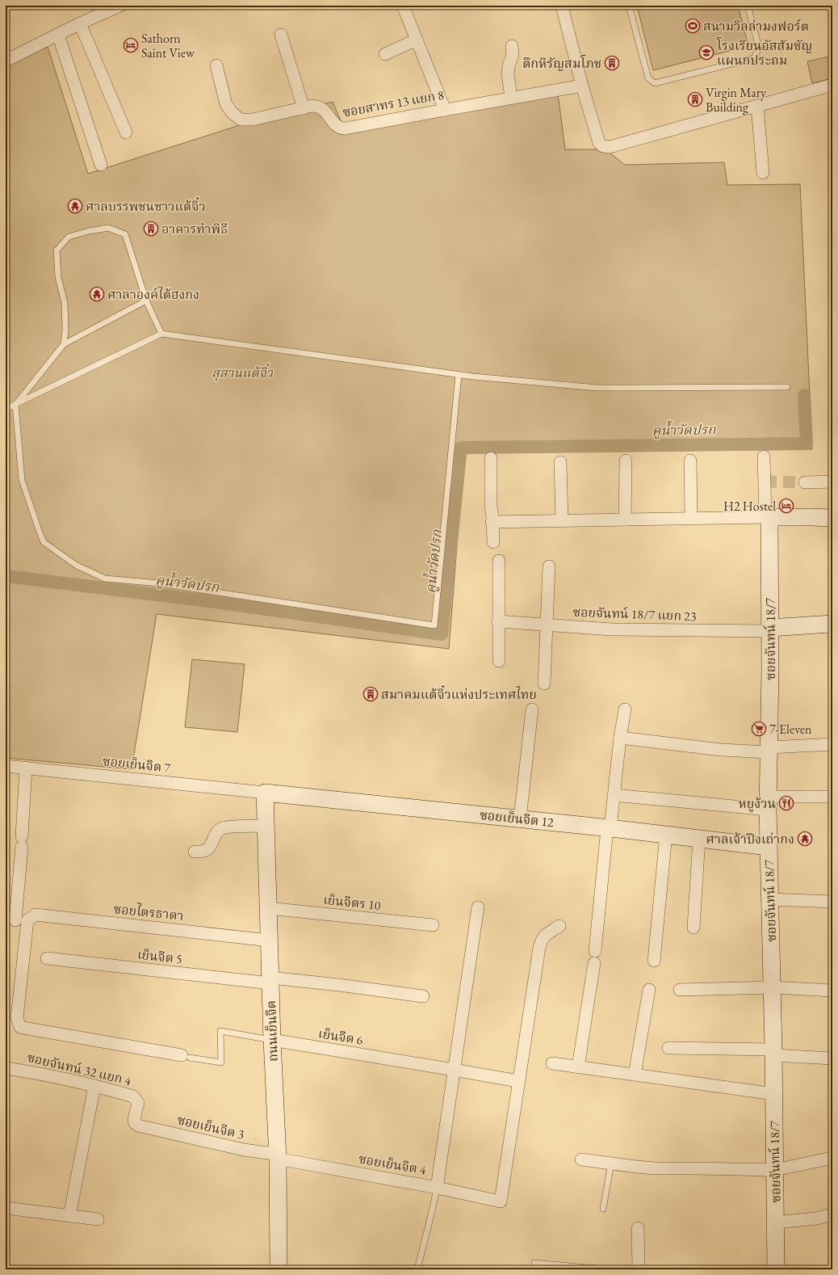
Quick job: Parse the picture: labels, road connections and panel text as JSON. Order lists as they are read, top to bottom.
{
  "streets": {
    "street": [
      "ซอยสาทร 13 แยก 8",
      "ซอยจันทน์ 18/7 แยก 23",
      "ซอยจันทน์ 18/7",
      "ซอยเย็นจิต 7",
      "ซอยเย็นจิต 12",
      "เย็นจิตร 10",
      "ซอยไตรธาดา",
      "เย็นจิต 5",
      "ถนนเย็นจิต",
      "เย็นจิต 6",
      "ซอยจันทน์ 32 แยก 4",
      "ซอยเย็นจิต 3",
      "ซอยเย็นจิต 4"
    ]
  },
  "crossings": [
    ["ซอยจันทน์ 18/7 แยก 23", "ซอยจันทน์ 18/7"],
    ["ซอยจันทน์ 18/7", "ซอยเย็นจิต 12"],
    ["ซอยเย็นจิต 7", "ซอยเย็นจิต 12"],
    ["ซอยเย็นจิต 7", "ถนนเย็นจิต"],
    ["ซอยเย็นจิต 12", "ถนนเย็นจิต"],
    ["เย็นจิตร 10", "ถนนเย็นจิต"],
    ["ซอยไตรธาดา", "ถนนเย็นจิต"],
    ["เย็นจิต 5", "ถนนเย็นจิต"],
    ["ถนนเย็นจิต", "เย็นจิต 6"],
    ["ถนนเย็นจิต", "ซอยเย็นจิต 3"],
    ["ถนนเย็นจิต", "ซอยเย็นจิต 4"],
    ["เย็นจิต 6", "ซอยเย็นจิต 4"],
    ["ซอยจันทน์ 32 แยก 4", "ซอยเย็นจิต 3"],
    ["ซอยเย็นจิต 3", "ซอยเย็นจิต 4"]
  ],
  "water": ["คูน้ำวัดปรก"],
  "parks": ["สุสานแต้จิ๋ว"],
  "places": {
    "sports": ["สนามวิลล่ามงฟอร์ต"],
    "hotel": ["Sathorn Saint View", "H2 Hostel"],
    "school or university": ["โรงเรียนอัสสัมชัญ แผนกประถม"],
    "building": [
      "ตึกหิรัญสมโภช",
      "Virgin Mary Building",
      "อาคารทำพิธี",
      "สมาคมแต้จิ๋วแห่งประเทศไทย"
    ],
    "temple": ["ศาลบรรพชนชาวแต้จิ๋ว", "ศาลาองค์ไต้ฮงกง", "ศาลเจ้าปึงเถ่ากง"],
    "supermarket": ["7-Eleven"],
    "restaurant": ["หยูง้วน"]
  }
}
